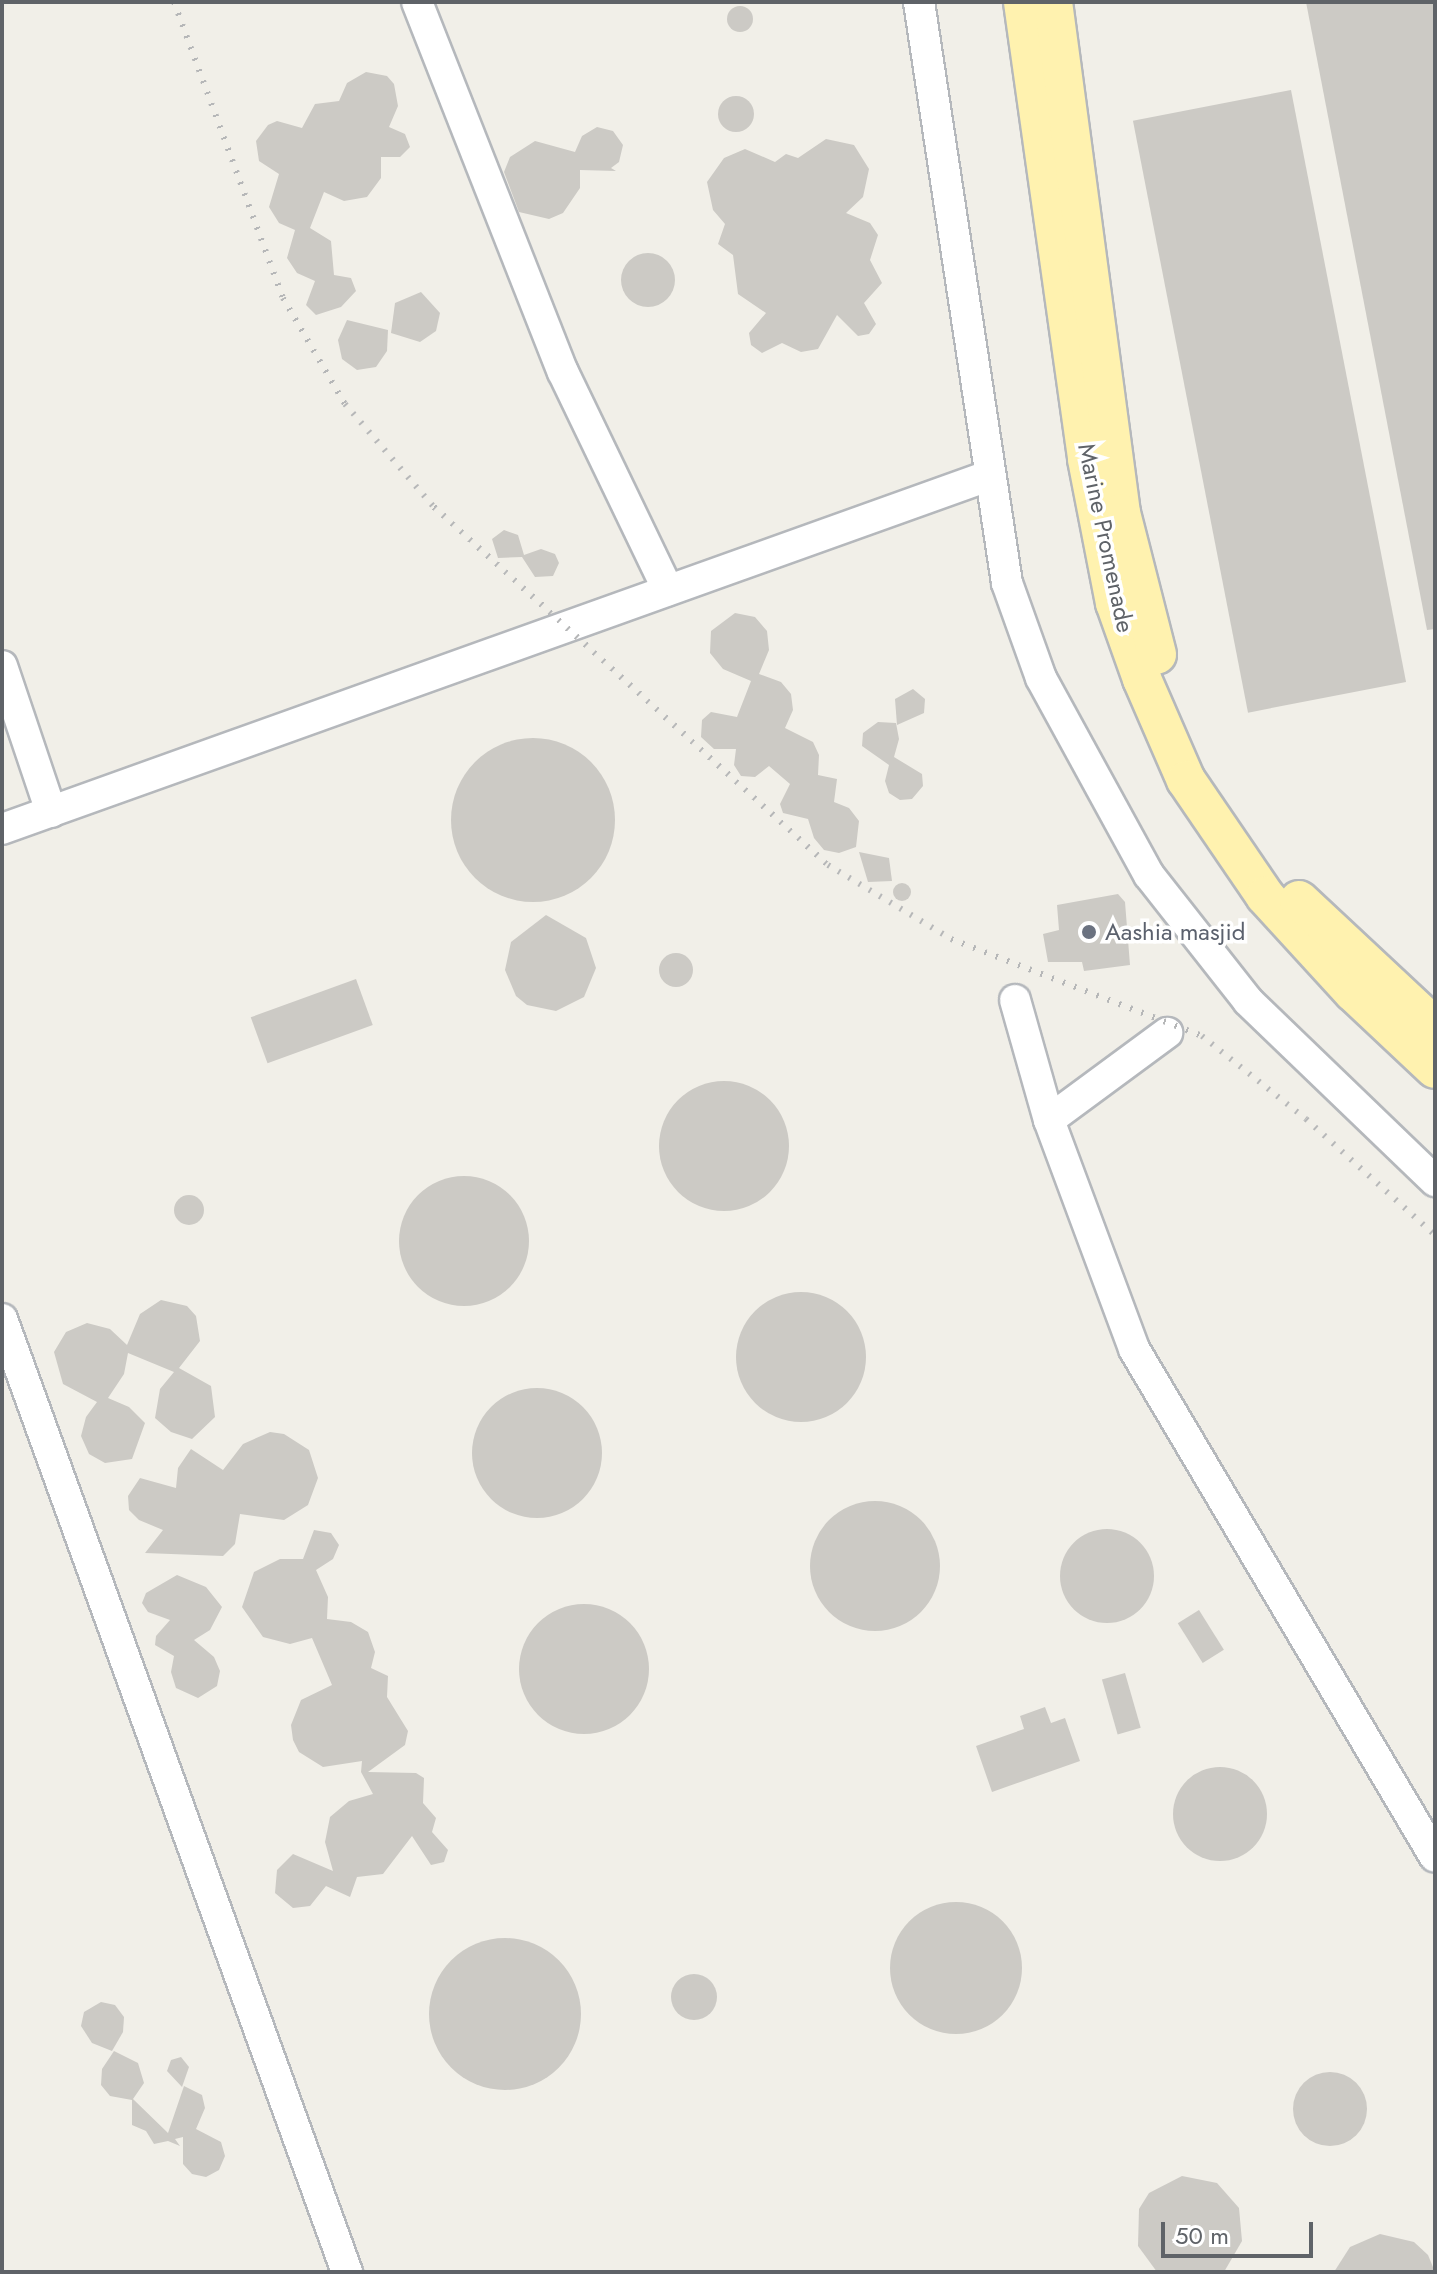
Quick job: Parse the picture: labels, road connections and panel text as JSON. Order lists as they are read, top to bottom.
{
  "streets": {
    "main road": ["Marine Promenade"]
  },
  "places": ["Aashia masjid"],
  "scale_bar": "50 m"
}
